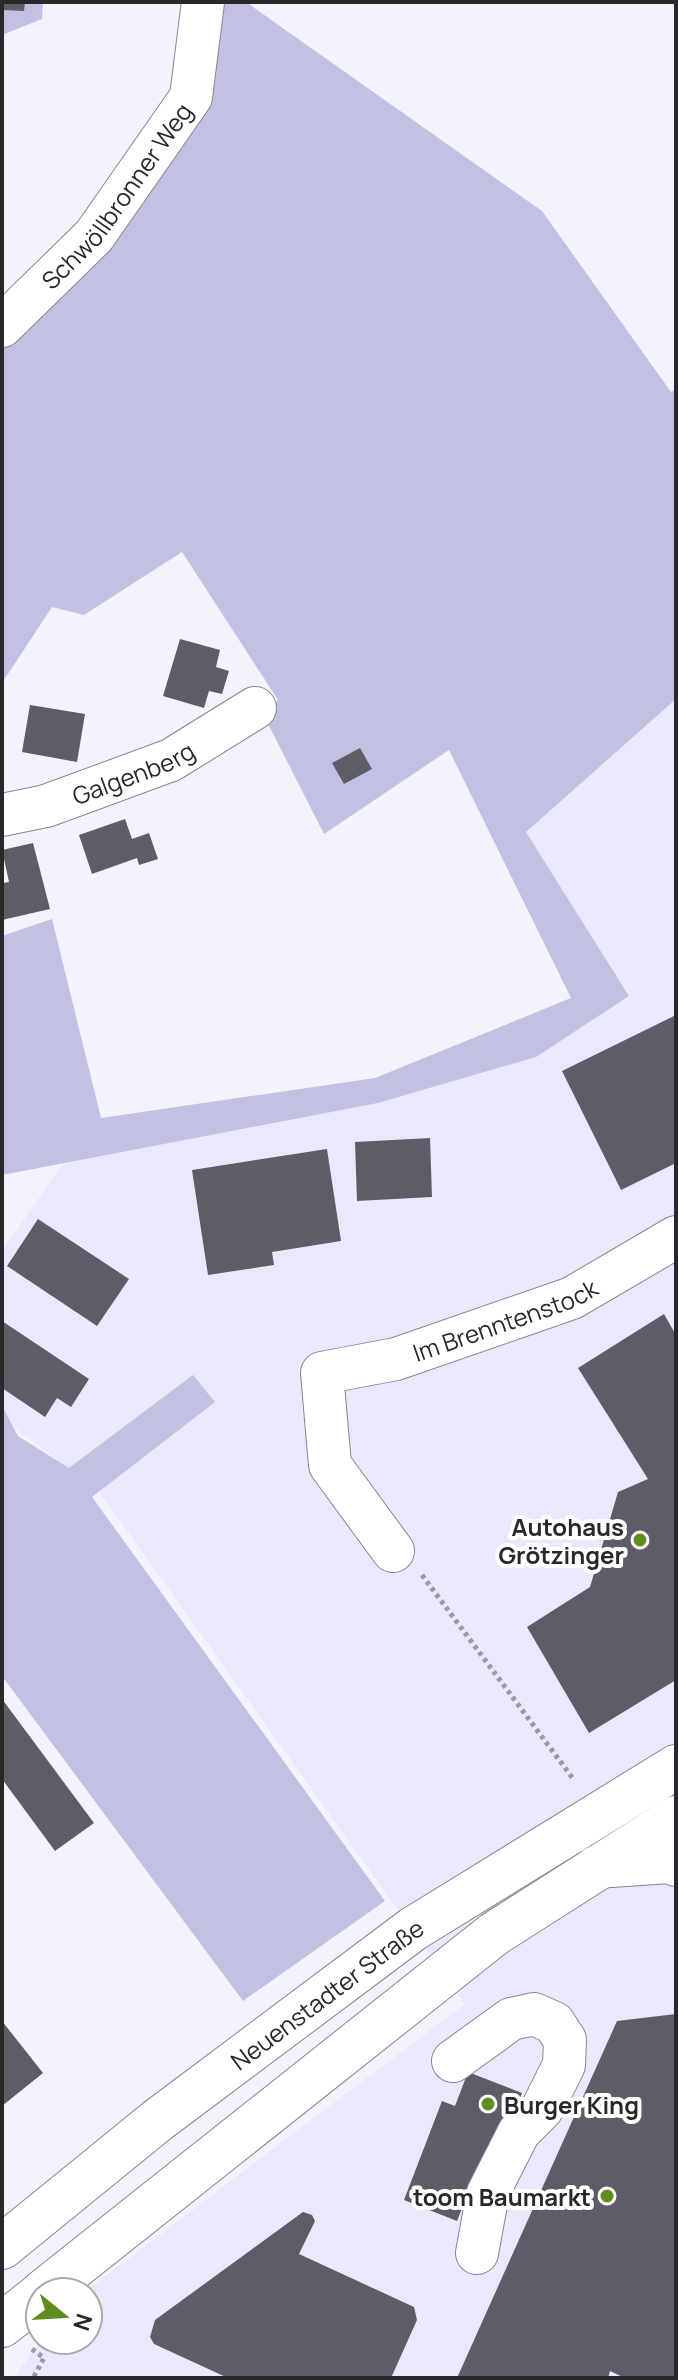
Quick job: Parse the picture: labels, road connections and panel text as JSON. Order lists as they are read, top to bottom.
{
  "streets": {
    "main road": ["Neuenstadter Straße"],
    "street": ["Schwöllbronner Weg", "Galgenberg", "Im Brenntenstock"]
  },
  "places": ["Autohaus Grötzinger", "Burger King", "toom Baumarkt"],
  "north": "right"
}
